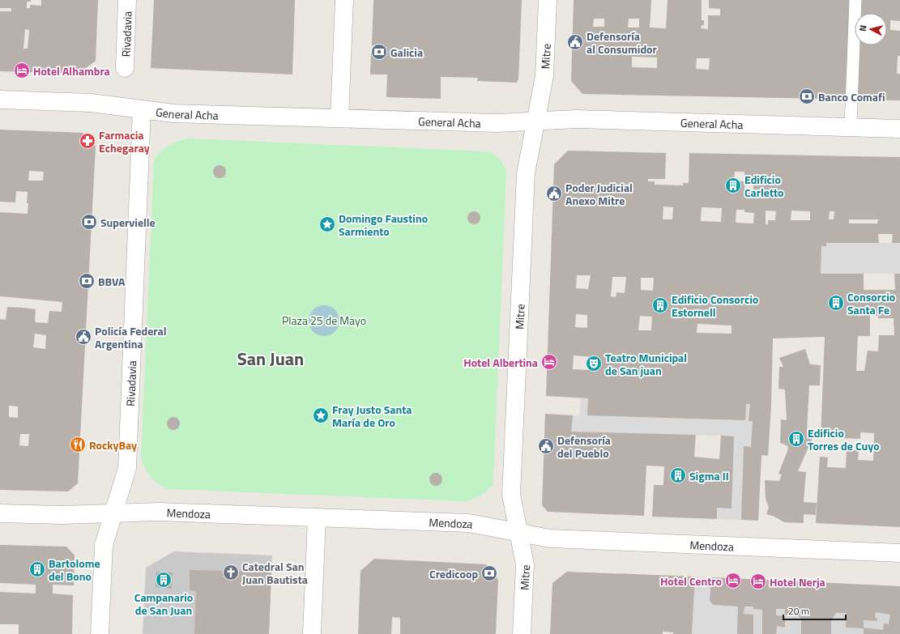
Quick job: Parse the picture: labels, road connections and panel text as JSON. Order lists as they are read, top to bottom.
{
  "streets": {
    "street": [
      "Rivadavia",
      "Mitre",
      "General Acha",
      "Mendoza"
    ]
  },
  "crossings": [
    ["Rivadavia", "General Acha"],
    ["Rivadavia", "Mendoza"],
    ["Mitre", "General Acha"],
    ["Mitre", "Mendoza"]
  ],
  "districts": ["San Juan"],
  "parks": ["Plaza 25 de Mayo"],
  "places": {
    "public building": [
      "Defensoría al Consumidor",
      "Poder Judicial Anexo Mitre",
      "Policía Federal Argentina",
      "Defensoría del Pueblo"
    ],
    "bank": [
      "Galicia",
      "Banco Comafi",
      "Supervielle",
      "BBVA",
      "Credicoop"
    ],
    "hotel": [
      "Hotel Alhambra",
      "Hotel Albertina",
      "Hotel Centro",
      "Hotel Nerja"
    ],
    "pharmacy": ["Farmacia Echegaray"],
    "building": [
      "Edificio Carletto",
      "Consorcio Santa Fe",
      "Edificio Consorcio Estornell",
      "Edificio Torres de Cuyo",
      "Sigma II",
      "Bartolome del Bono",
      "Campanario de San Juan"
    ],
    "place": ["Domingo Faustino Sarmiento", "Fray Justo Santa María de Oro"],
    "theatre": ["Teatro Municipal de San juan"],
    "restaurant": ["RockyBay"],
    "church": ["Catedral San Juan Bautista"]
  },
  "scale_bar": "20 m",
  "north": "left"
}
